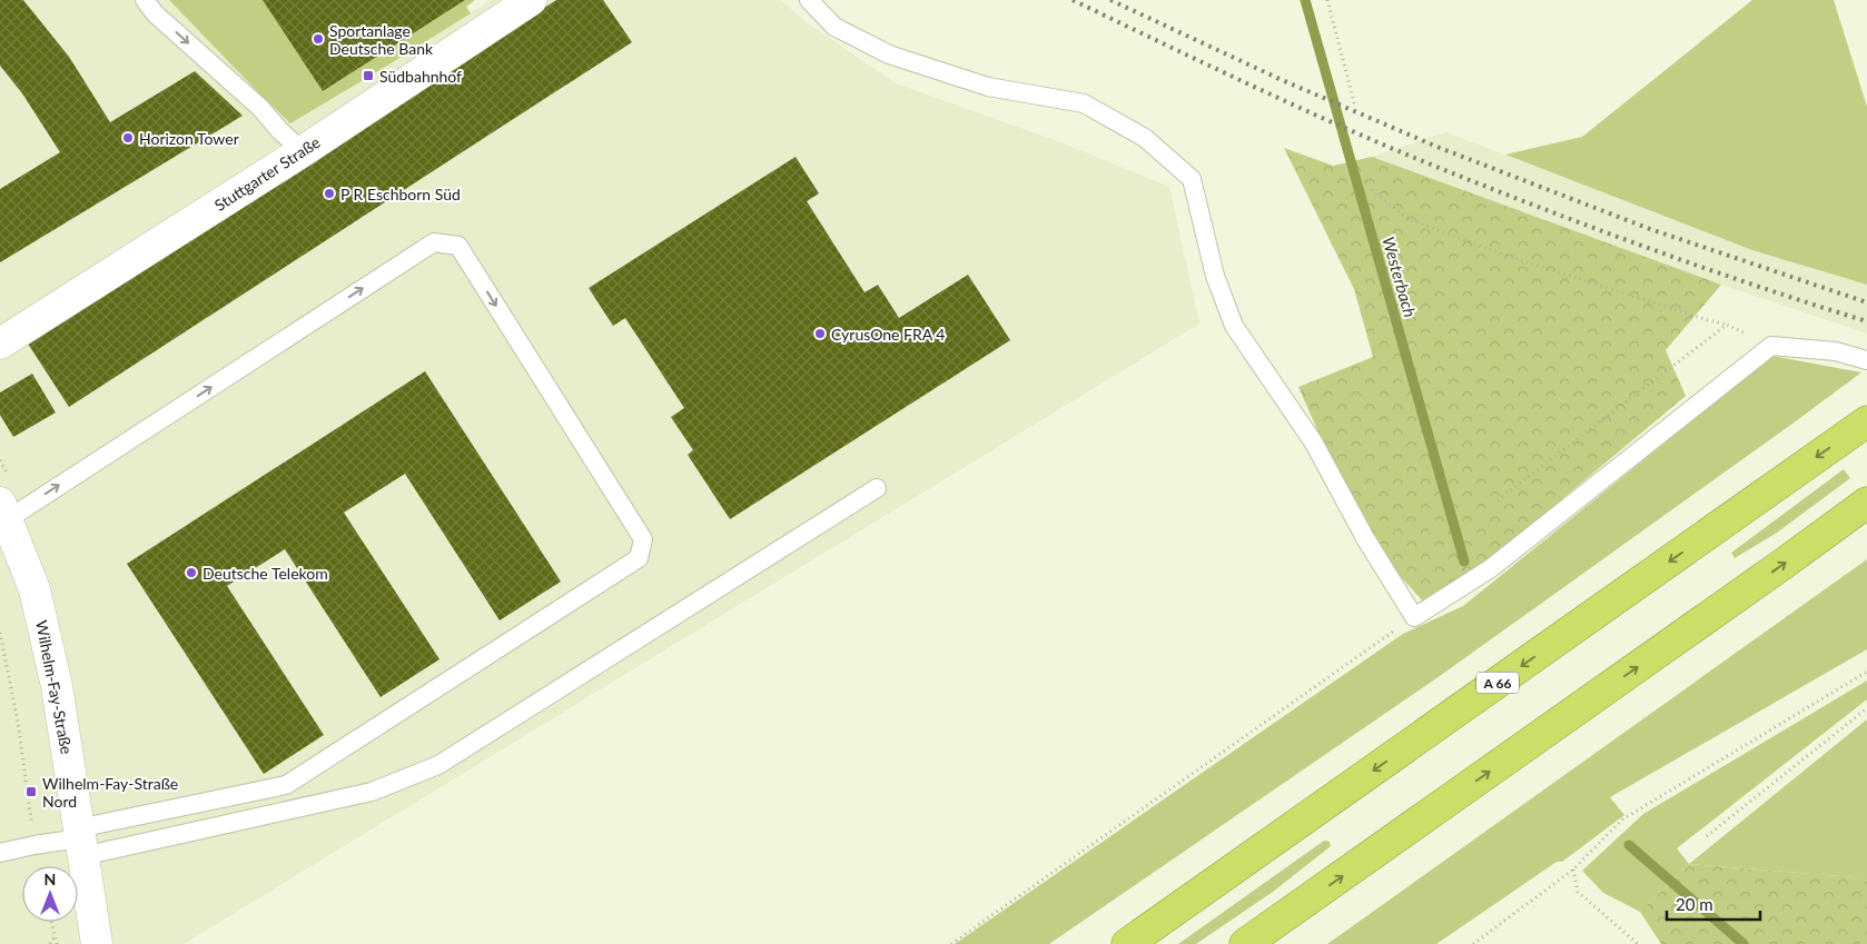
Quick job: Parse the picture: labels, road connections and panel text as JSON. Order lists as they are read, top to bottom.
{
  "streets": {
    "highway": ["A 66"],
    "street": ["Stuttgarter Straße", "Wilhelm-Fay-Straße"]
  },
  "water": ["Westerbach"],
  "places": {
    "other": [
      "Sportanlage Deutsche Bank",
      "Horizon Tower",
      "P R Eschborn Süd",
      "CyrusOne FRA 4",
      "Deutsche Telekom"
    ],
    "transit": ["Südbahnhof", "Wilhelm-Fay-Straße Nord"]
  },
  "scale_bar": "20 m",
  "north": "top"
}
